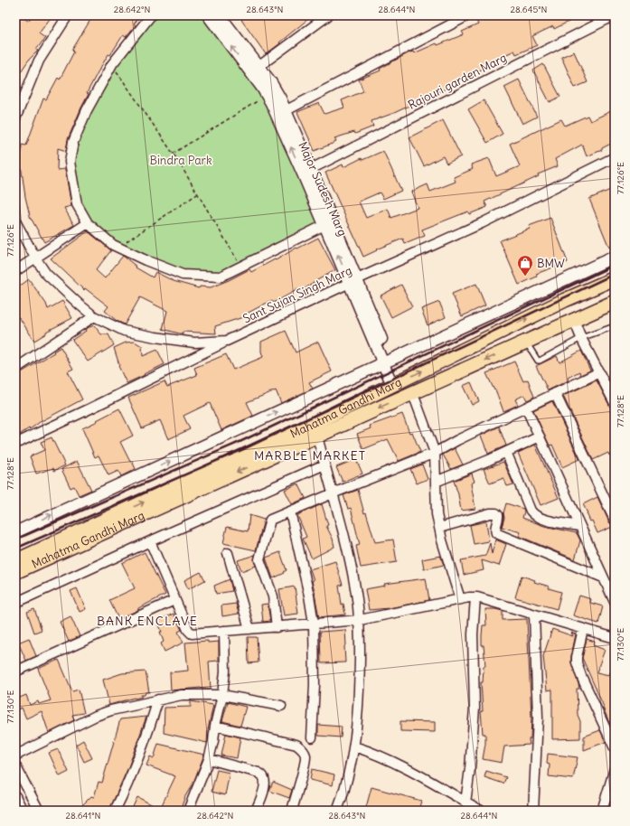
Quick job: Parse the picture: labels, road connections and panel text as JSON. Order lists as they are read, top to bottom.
{
  "streets": {
    "main road": ["Mahatma Gandhi Marg"],
    "street": ["Rajouri garden Marg", "Major Sudesh Marg", "Sant Sujan Singh Marg"]
  },
  "crossings": [
    ["Rajouri garden Marg", "Major Sudesh Marg"],
    ["Major Sudesh Marg", "Sant Sujan Singh Marg"],
    ["Major Sudesh Marg", "Mahatma Gandhi Marg"]
  ],
  "districts": ["MARBLE MARKET", "BANK ENCLAVE"],
  "parks": ["Bindra Park"],
  "places": {
    "shop": ["BMW"]
  },
  "coordinates": [
    "28.642°N",
    "28.643°N",
    "28.644°N",
    "28.645°N",
    "77.126°E",
    "77.128°E",
    "77.130°E",
    "28.641°N"
  ]
}
